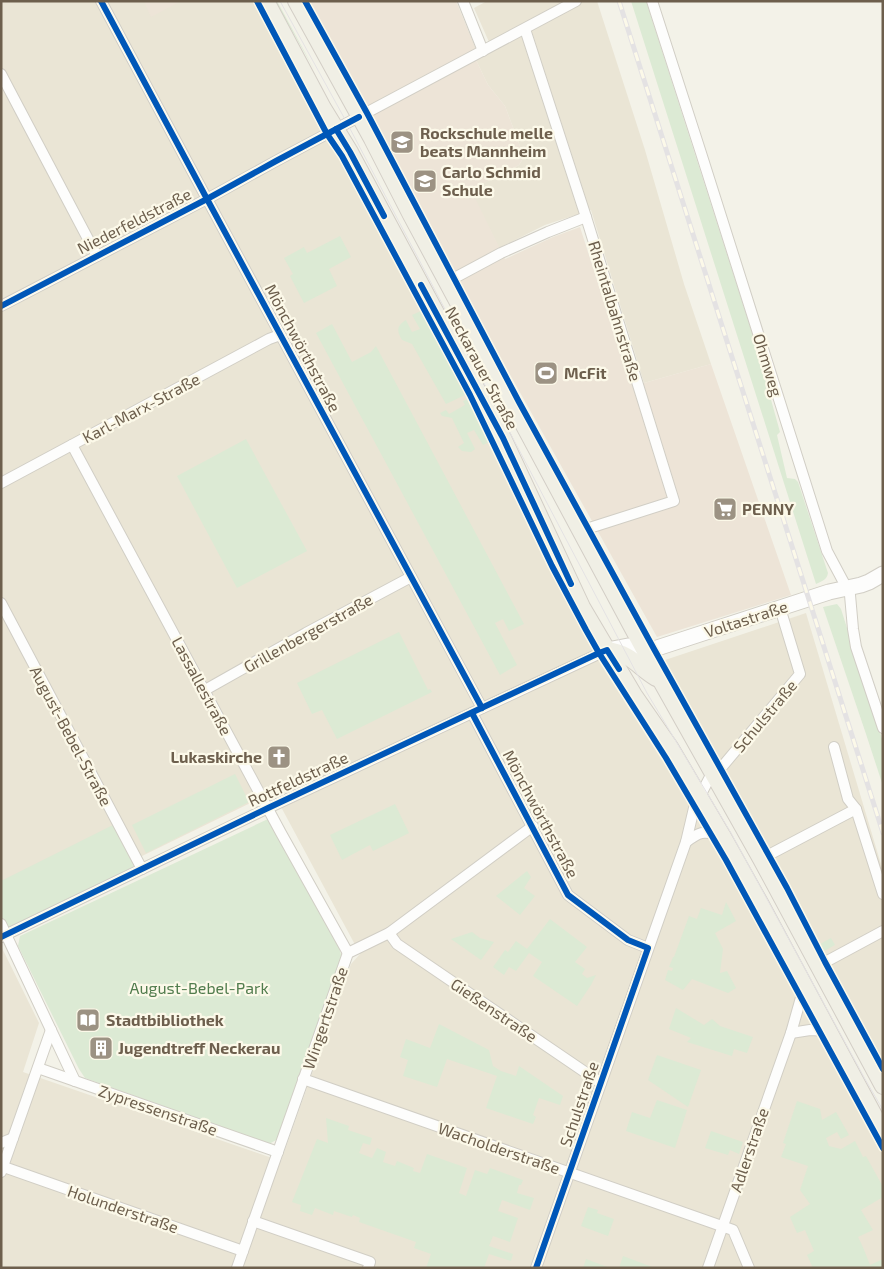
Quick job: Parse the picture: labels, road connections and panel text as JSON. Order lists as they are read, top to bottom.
{
  "streets": {
    "main road": ["Neckarauer Straße", "Voltastraße"],
    "street": [
      "Niederfeldstraße",
      "Rheintalbahnstraße",
      "Mönchwörthstraße",
      "Ohmweg",
      "Karl-Marx-Straße",
      "Grillenbergerstraße",
      "Lassallestraße",
      "Schulstraße",
      "August-Bebel-Straße",
      "Rottfeldstraße",
      "Gießenstraße",
      "Wingertstraße",
      "Zypressenstraße",
      "Wacholderstraße",
      "Adlerstraße",
      "Holunderstraße"
    ]
  },
  "crossings": [
    ["Niederfeldstraße", "Rheintalbahnstraße"],
    ["Niederfeldstraße", "Mönchwörthstraße"],
    ["Niederfeldstraße", "Neckarauer Straße"],
    ["Rheintalbahnstraße", "Neckarauer Straße"],
    ["Mönchwörthstraße", "Karl-Marx-Straße"],
    ["Mönchwörthstraße", "Grillenbergerstraße"],
    ["Mönchwörthstraße", "Schulstraße"],
    ["Mönchwörthstraße", "Rottfeldstraße"],
    ["Mönchwörthstraße", "Wingertstraße"],
    ["Ohmweg", "Voltastraße"],
    ["Neckarauer Straße", "Voltastraße"],
    ["Neckarauer Straße", "Schulstraße"],
    ["Neckarauer Straße", "Rottfeldstraße"],
    ["Neckarauer Straße", "Adlerstraße"],
    ["Karl-Marx-Straße", "Lassallestraße"],
    ["Voltastraße", "Schulstraße"],
    ["Grillenbergerstraße", "Lassallestraße"],
    ["Lassallestraße", "Rottfeldstraße"],
    ["Lassallestraße", "Wingertstraße"],
    ["Schulstraße", "Gießenstraße"],
    ["Schulstraße", "Wacholderstraße"],
    ["August-Bebel-Straße", "Rottfeldstraße"],
    ["Gießenstraße", "Wingertstraße"],
    ["Wingertstraße", "Zypressenstraße"],
    ["Wingertstraße", "Wacholderstraße"],
    ["Wingertstraße", "Holunderstraße"],
    ["Wacholderstraße", "Adlerstraße"]
  ],
  "parks": ["August-Bebel-Park"],
  "places": {
    "school or university": ["Rockschule melle beats Mannheim", "Carlo Schmid Schule"],
    "sports": ["McFit"],
    "supermarket": ["PENNY"],
    "church": ["Lukaskirche"],
    "library": ["Stadtbibliothek"],
    "building": ["Jugendtreff Neckerau"]
  }
}
